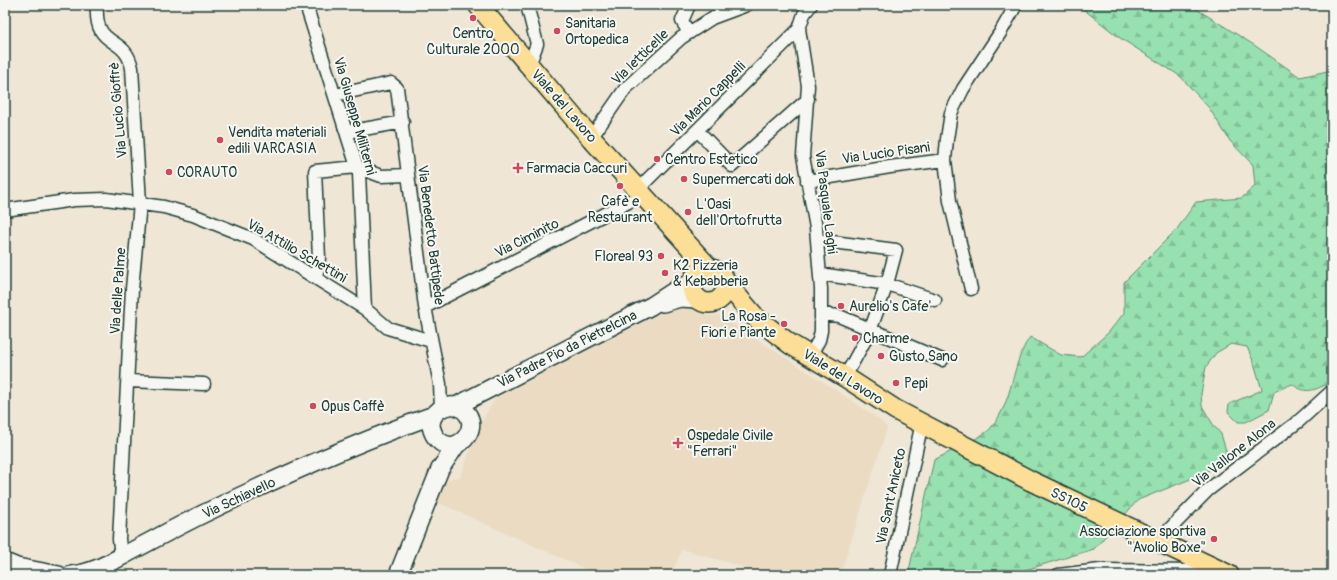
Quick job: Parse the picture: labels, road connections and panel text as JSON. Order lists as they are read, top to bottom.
{
  "streets": {
    "main road": ["Viale del Lavoro", "SS105"],
    "street": [
      "Via Ietticelle",
      "Via Mario Cappelli",
      "Via Lucio Gioffrè",
      "Via Giuseppe Militerni",
      "Via Lucio Pisani",
      "Via Pasquale Laghi",
      "Via Benedetto Battipede",
      "Via Ciminito",
      "Via Attilio Schettini",
      "Via delle Palme",
      "Via Padre Pio da Pietrelcina",
      "Via Vallone Alona",
      "Via Sant'Aniceto",
      "Via Schiavello"
    ]
  },
  "crossings": [
    ["Via Ietticelle", "Viale del Lavoro"],
    ["Via Mario Cappelli", "Viale del Lavoro"],
    ["Via Mario Cappelli", "Via Pasquale Laghi"],
    ["Via Mario Cappelli", "Via Ciminito"],
    ["Viale del Lavoro", "Via Pasquale Laghi"],
    ["Viale del Lavoro", "Via Ciminito"],
    ["Viale del Lavoro", "Via Padre Pio da Pietrelcina"],
    ["Viale del Lavoro", "Via Sant'Aniceto"],
    ["Viale del Lavoro", "SS105"],
    ["Via Lucio Gioffrè", "Via Attilio Schettini"],
    ["Via Lucio Gioffrè", "Via delle Palme"],
    ["Via Giuseppe Militerni", "Via Benedetto Battipede"],
    ["Via Giuseppe Militerni", "Via Attilio Schettini"],
    ["Via Lucio Pisani", "Via Pasquale Laghi"],
    ["Via Benedetto Battipede", "Via Ciminito"],
    ["Via Benedetto Battipede", "Via Attilio Schettini"],
    ["Via Benedetto Battipede", "Via Padre Pio da Pietrelcina"],
    ["Via Benedetto Battipede", "Via Schiavello"],
    ["Via Attilio Schettini", "Via delle Palme"],
    ["Via delle Palme", "Via Schiavello"],
    ["Via Padre Pio da Pietrelcina", "Via Schiavello"],
    ["Via Vallone Alona", "SS105"],
    ["Via Sant'Aniceto", "SS105"]
  ],
  "places": {
    "other": [
      "Centro Culturale 2000",
      "Sanitaria Ortopedica",
      "Vendita materiali edili VARCASIA",
      "Centro Estetico",
      "CORAUTO",
      "Supermercati dok",
      "Cafè e Restaurant",
      "L'Oasi dell'Ortofrutta",
      "Floreal 93",
      "K2 Pizzeria & Kebabberia",
      "Aurelio's Cafe'",
      "La Rosa - Fiori e Piante",
      "Charme",
      "Gusto Sano",
      "Pepi",
      "Opus Caffè",
      "Associazione sportiva \"Avolio Boxe\""
    ],
    "health": ["Farmacia Caccuri", "Ospedale Civile \"Ferrari\""]
  }
}
